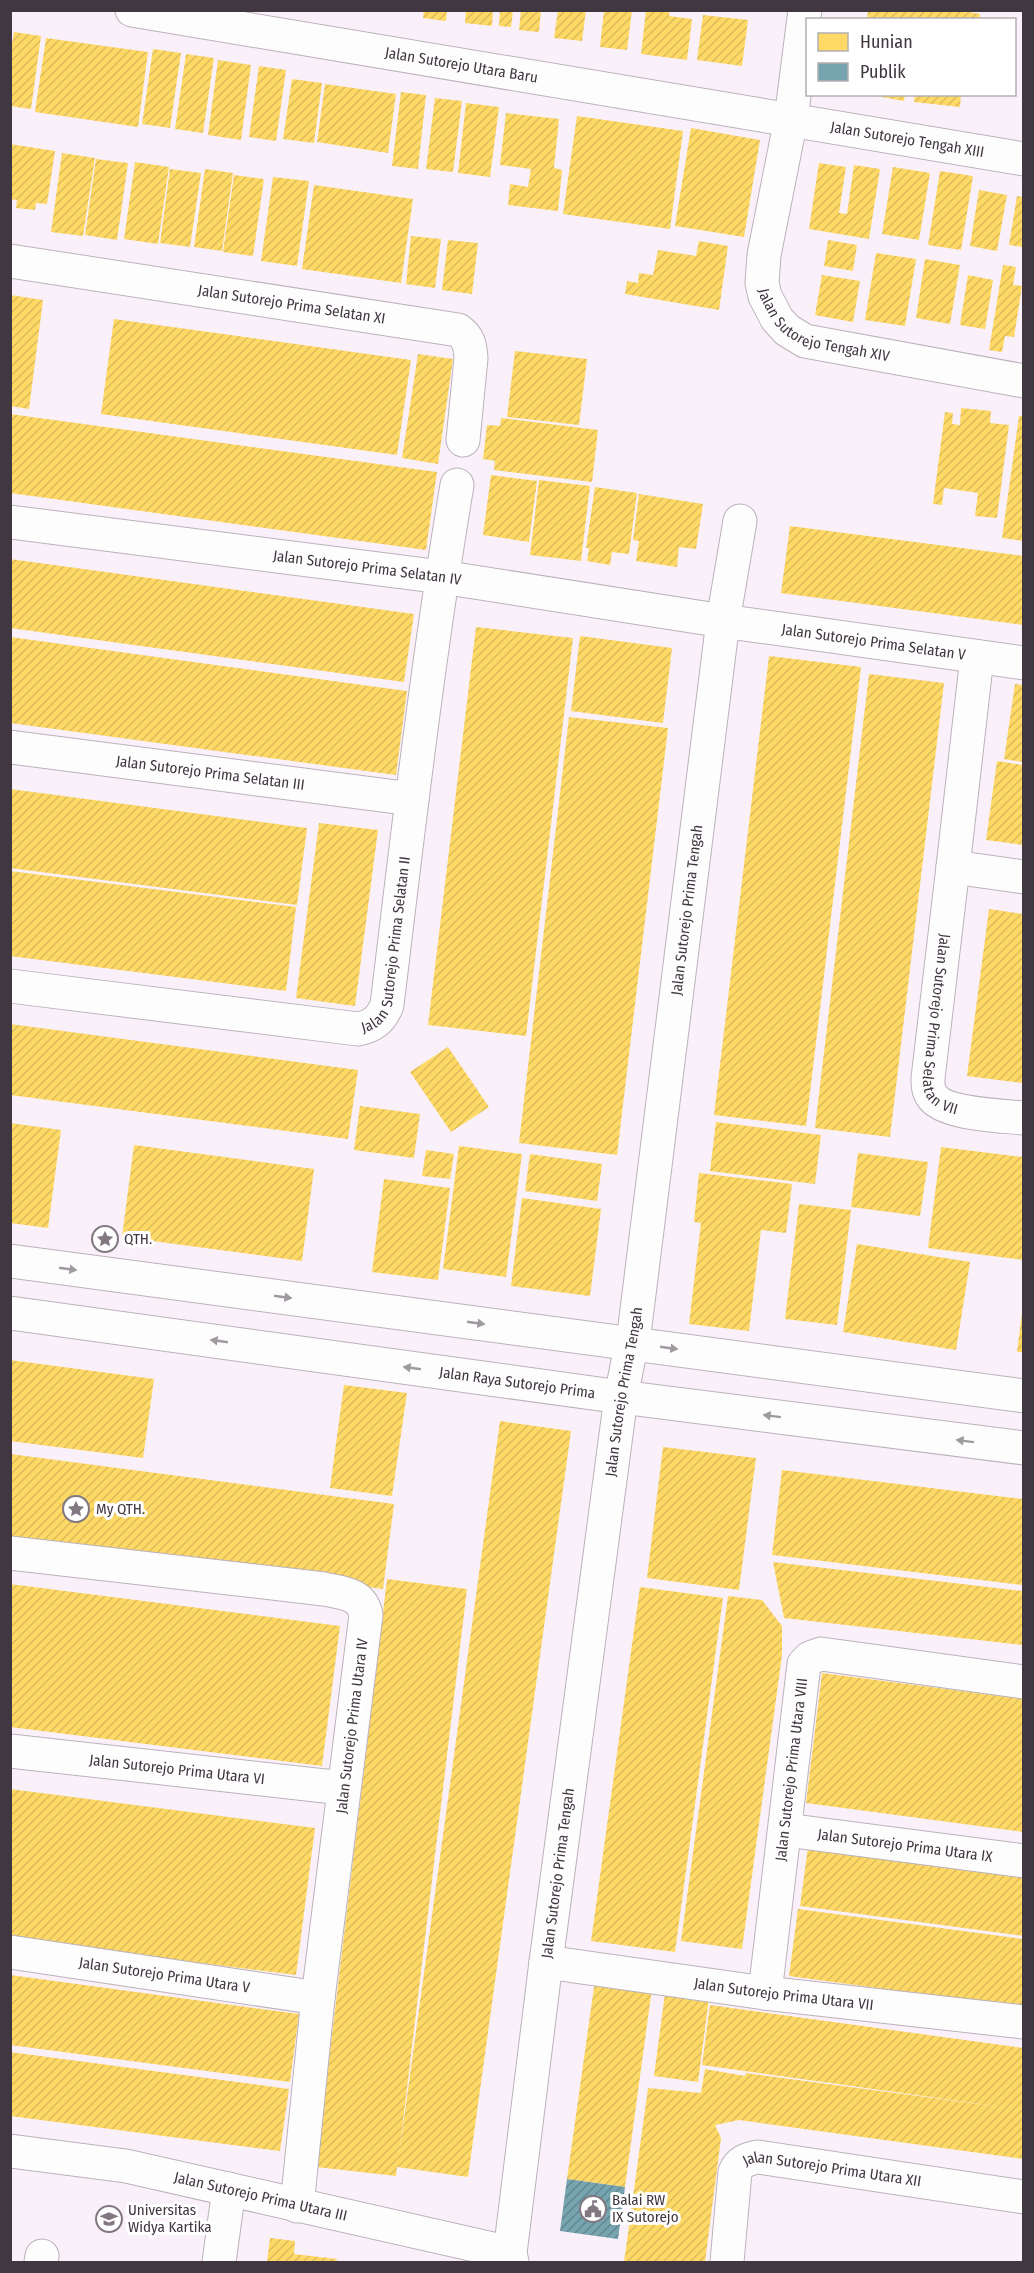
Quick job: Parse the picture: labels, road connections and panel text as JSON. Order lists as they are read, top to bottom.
{
  "streets": {
    "street": [
      "Jalan Sutorejo Utara Baru",
      "Jalan Sutorejo Tengah XIII",
      "Jalan Sutorejo Prima Selatan XI",
      "Jalan Sutorejo Tengah XIV",
      "Jalan Sutorejo Prima Selatan IV",
      "Jalan Sutorejo Prima Selatan V",
      "Jalan Sutorejo Prima Selatan III",
      "Jalan Sutorejo Prima Tengah",
      "Jalan Sutorejo Prima Selatan II",
      "Jalan Sutorejo Prima Selatan VII",
      "Jalan Raya Sutorejo Prima",
      "Jalan Sutorejo Prima Utara IV",
      "Jalan Sutorejo Prima Utara VI",
      "Jalan Sutorejo Prima Utara VIII",
      "Jalan Sutorejo Prima Utara IX",
      "Jalan Sutorejo Prima Utara V",
      "Jalan Sutorejo Prima Utara VII",
      "Jalan Sutorejo Prima Utara XII",
      "Jalan Sutorejo Prima Utara III"
    ]
  },
  "crossings": [
    ["Jalan Sutorejo Utara Baru", "Jalan Sutorejo Tengah XIII"],
    ["Jalan Sutorejo Utara Baru", "Jalan Sutorejo Tengah XIV"],
    ["Jalan Sutorejo Tengah XIII", "Jalan Sutorejo Tengah XIV"],
    ["Jalan Sutorejo Prima Selatan IV", "Jalan Sutorejo Prima Selatan V"],
    ["Jalan Sutorejo Prima Selatan IV", "Jalan Sutorejo Prima Tengah"],
    ["Jalan Sutorejo Prima Selatan IV", "Jalan Sutorejo Prima Selatan II"],
    ["Jalan Sutorejo Prima Selatan V", "Jalan Sutorejo Prima Tengah"],
    ["Jalan Sutorejo Prima Selatan III", "Jalan Sutorejo Prima Selatan II"],
    ["Jalan Sutorejo Prima Tengah", "Jalan Raya Sutorejo Prima"],
    ["Jalan Sutorejo Prima Tengah", "Jalan Sutorejo Prima Utara VII"],
    ["Jalan Sutorejo Prima Tengah", "Jalan Sutorejo Prima Utara III"],
    ["Jalan Sutorejo Prima Utara IV", "Jalan Sutorejo Prima Utara VI"],
    ["Jalan Sutorejo Prima Utara IV", "Jalan Sutorejo Prima Utara V"],
    ["Jalan Sutorejo Prima Utara IV", "Jalan Sutorejo Prima Utara III"],
    ["Jalan Sutorejo Prima Utara VIII", "Jalan Sutorejo Prima Utara IX"],
    ["Jalan Sutorejo Prima Utara VIII", "Jalan Sutorejo Prima Utara VII"]
  ],
  "places": {
    "place": ["QTH.", "My QTH."],
    "public building": ["Balai RW IX Sutorejo"],
    "school or university": ["Universitas Widya Kartika"]
  },
  "legend": ["Hunian", "Publik"]
}
